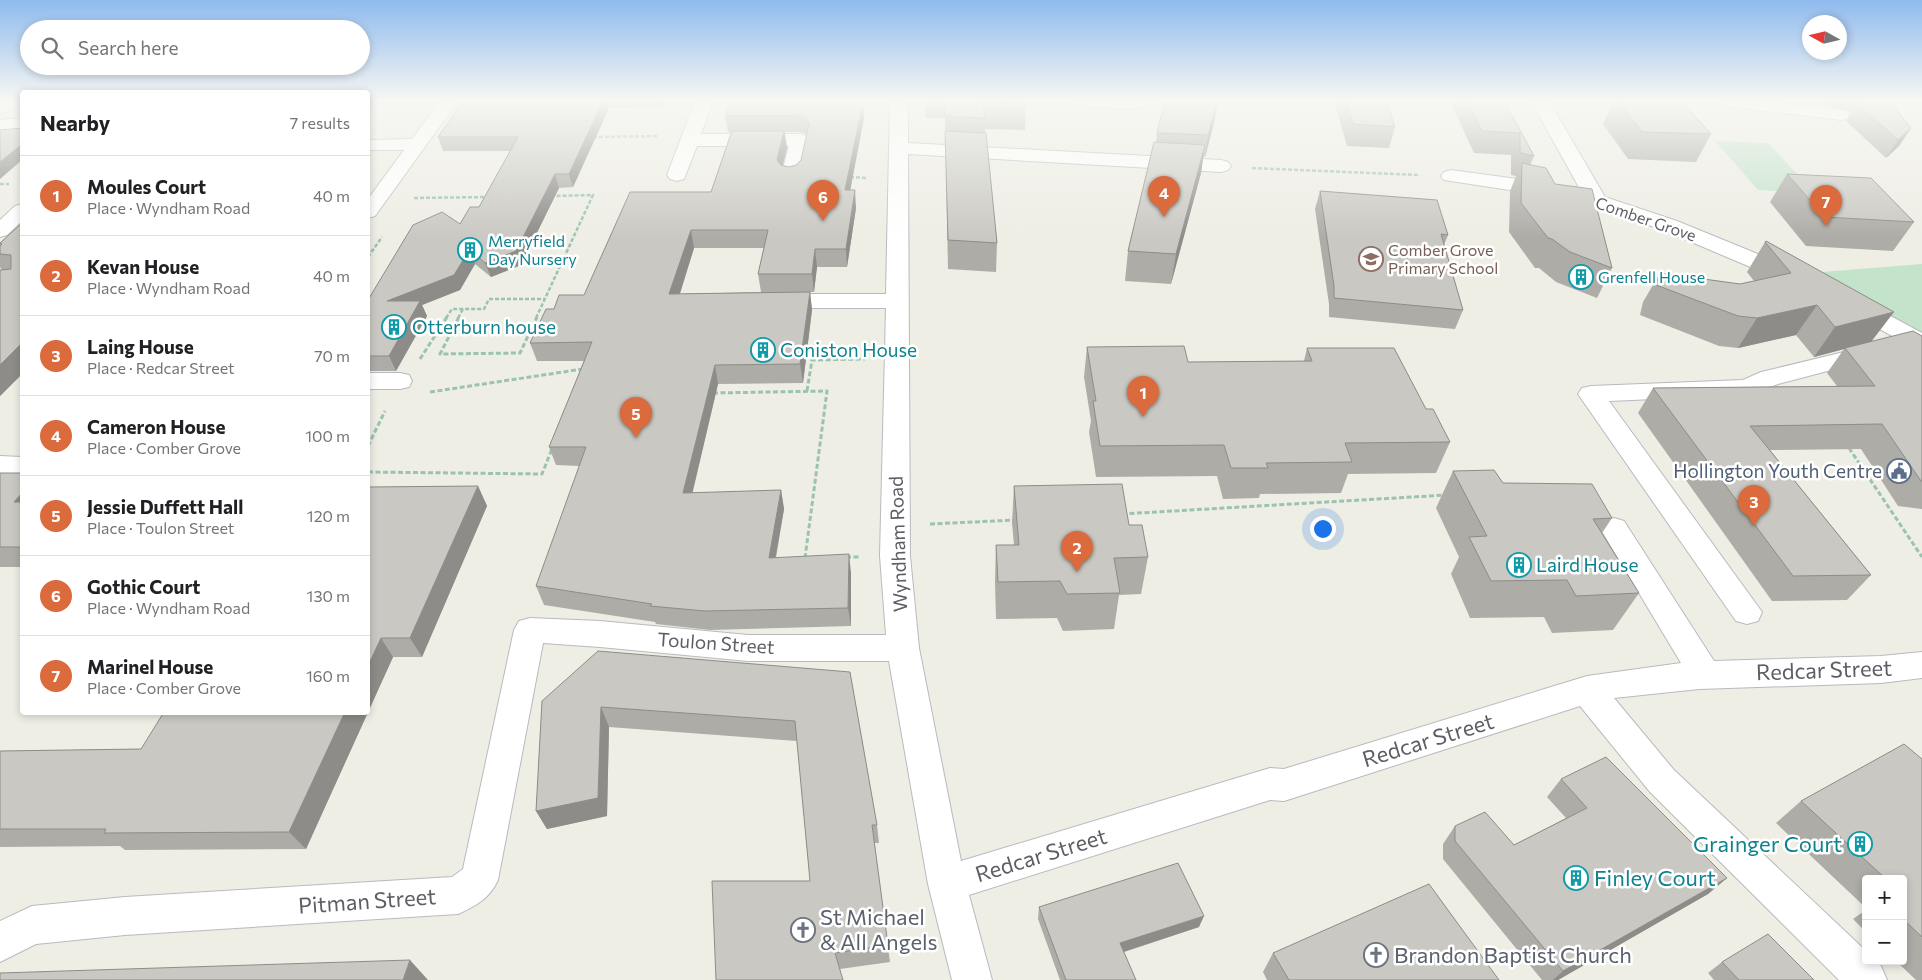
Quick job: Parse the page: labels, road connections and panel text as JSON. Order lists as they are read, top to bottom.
{
  "streets": {
    "street": [
      "Comber Grove",
      "Wyndham Road",
      "Toulon Street",
      "Redcar Street",
      "Pitman Street"
    ]
  },
  "crossings": [
    ["Wyndham Road", "Toulon Street"],
    ["Wyndham Road", "Redcar Street"],
    ["Toulon Street", "Pitman Street"]
  ],
  "places": {
    "building": [
      "Merryfield Day Nursery",
      "Grenfell House",
      "Otterburn house",
      "Coniston House",
      "Laird House",
      "Grainger Court",
      "Finley Court"
    ],
    "school or university": ["Comber Grove Primary School"],
    "public building": ["Hollington Youth Centre"],
    "church": ["St Michael & All Angels", "Brandon Baptist Church"]
  },
  "north": "left",
  "page": {
    "search": "Search here",
    "heading": ["Nearby", "7 results"],
    "list": [
      {
        "mark": "1",
        "name": "Moules Court",
        "note": "Place · Wyndham Road",
        "value": "40 m"
      },
      {
        "mark": "2",
        "name": "Kevan House",
        "note": "Place · Wyndham Road",
        "value": "40 m"
      },
      {
        "mark": "3",
        "name": "Laing House",
        "note": "Place · Redcar Street",
        "value": "70 m"
      },
      {
        "mark": "4",
        "name": "Cameron House",
        "note": "Place · Comber Grove",
        "value": "100 m"
      },
      {
        "mark": "5",
        "name": "Jessie Duffett Hall",
        "note": "Place · Toulon Street",
        "value": "120 m"
      },
      {
        "mark": "6",
        "name": "Gothic Court",
        "note": "Place · Wyndham Road",
        "value": "130 m"
      },
      {
        "mark": "7",
        "name": "Marinel House",
        "note": "Place · Comber Grove",
        "value": "160 m"
      }
    ],
    "pins": [
      "4",
      "6",
      "7",
      "1",
      "5",
      "3",
      "2"
    ],
    "map_buttons": ["+", "−"]
  }
}
